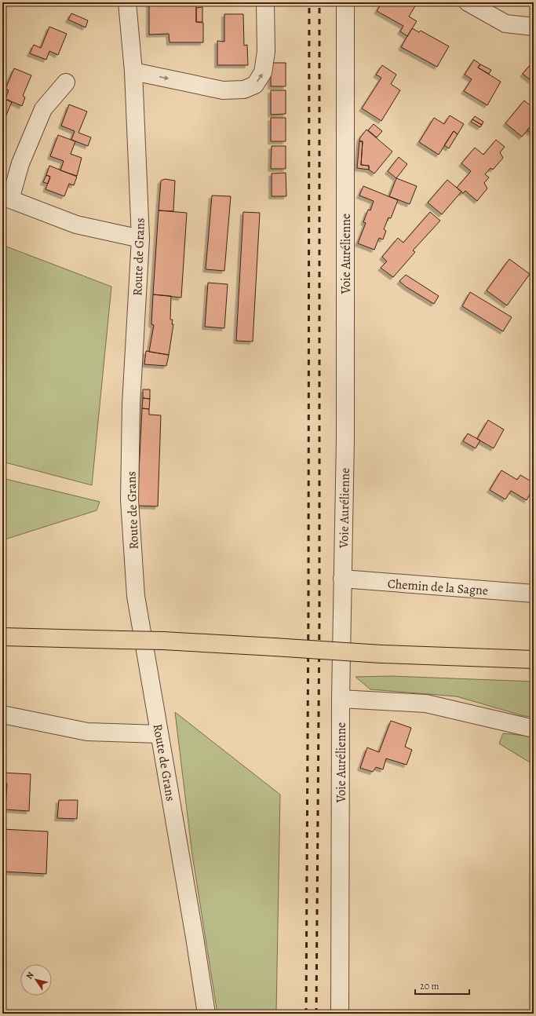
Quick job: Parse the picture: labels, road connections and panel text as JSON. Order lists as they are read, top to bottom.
{
  "streets": {
    "street": ["Voie Aurélienne", "Route de Grans", "Chemin de la Sagne"]
  },
  "crossings": [
    ["Voie Aurélienne", "Chemin de la Sagne"]
  ],
  "scale_bar": "20 m",
  "north": "top left"
}
